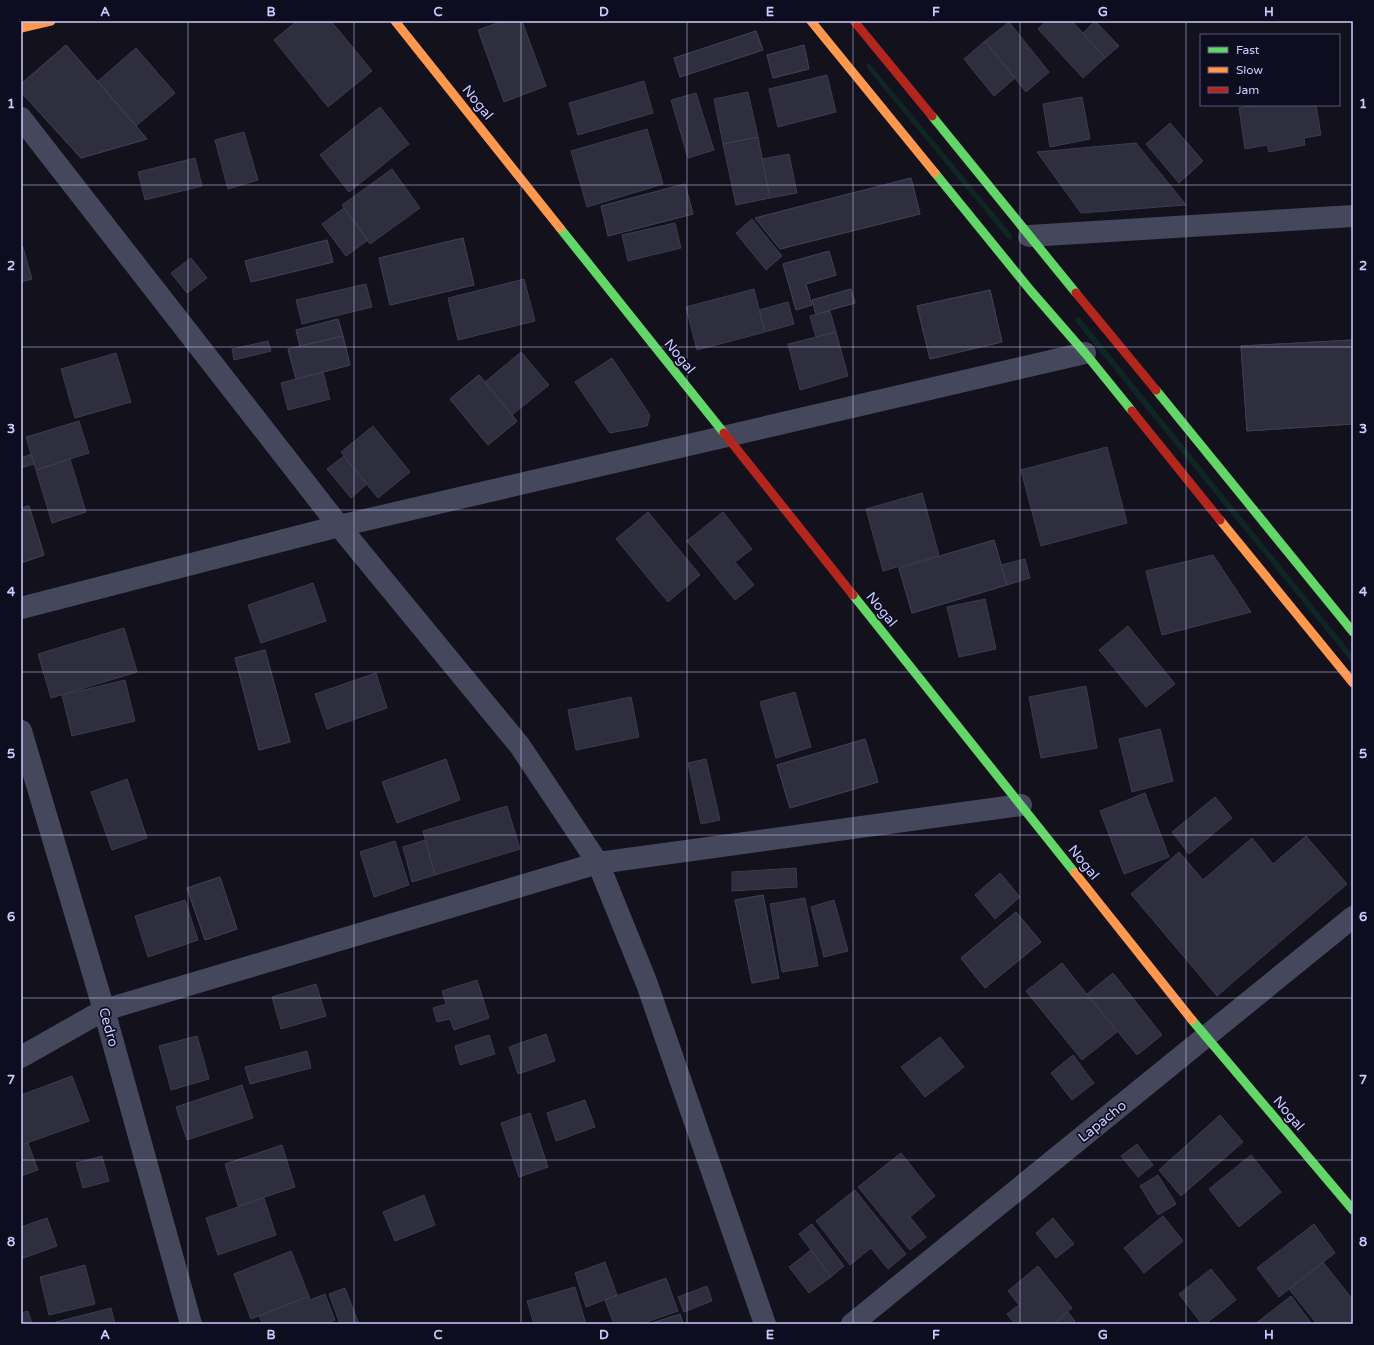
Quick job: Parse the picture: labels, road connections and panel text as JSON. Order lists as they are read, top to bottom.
{
  "streets": {
    "main road": ["Nogal"],
    "street": ["Cedro", "Lapacho"]
  },
  "crossings": [
    ["Nogal", "Lapacho"]
  ],
  "legend": ["Fast", "Slow", "Jam"],
  "grid": {
    "columns": [
      "A",
      "B",
      "C",
      "D",
      "E",
      "F",
      "G",
      "H"
    ],
    "rows": [
      "1",
      "2",
      "3",
      "4",
      "5",
      "6",
      "7",
      "8"
    ]
  }
}
